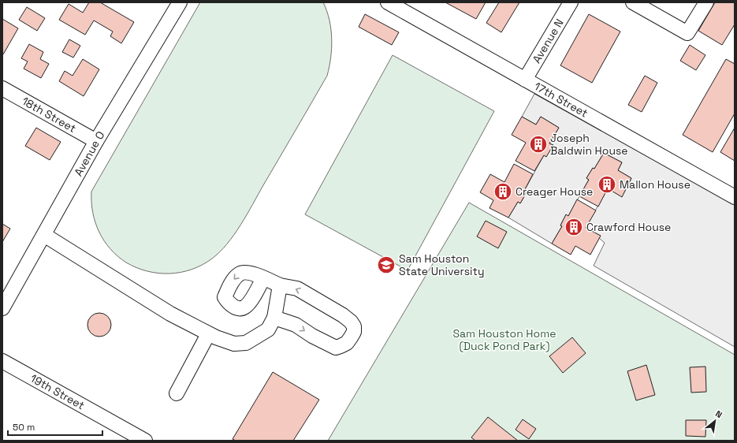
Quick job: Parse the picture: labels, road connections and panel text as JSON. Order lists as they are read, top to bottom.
{
  "streets": {
    "street": [
      "Avenue N",
      "17th Street",
      "18th Street",
      "Avenue O",
      "19th Street"
    ]
  },
  "crossings": [
    ["Avenue N", "17th Street"],
    ["18th Street", "Avenue O"]
  ],
  "parks": ["Sam Houston Home (Duck Pond Park)"],
  "places": {
    "building": [
      "Joseph Baldwin House",
      "Mallon House",
      "Creager House",
      "Crawford House"
    ],
    "school or university": ["Sam Houston State University"]
  },
  "scale_bar": "50 m",
  "north": "top right"
}
